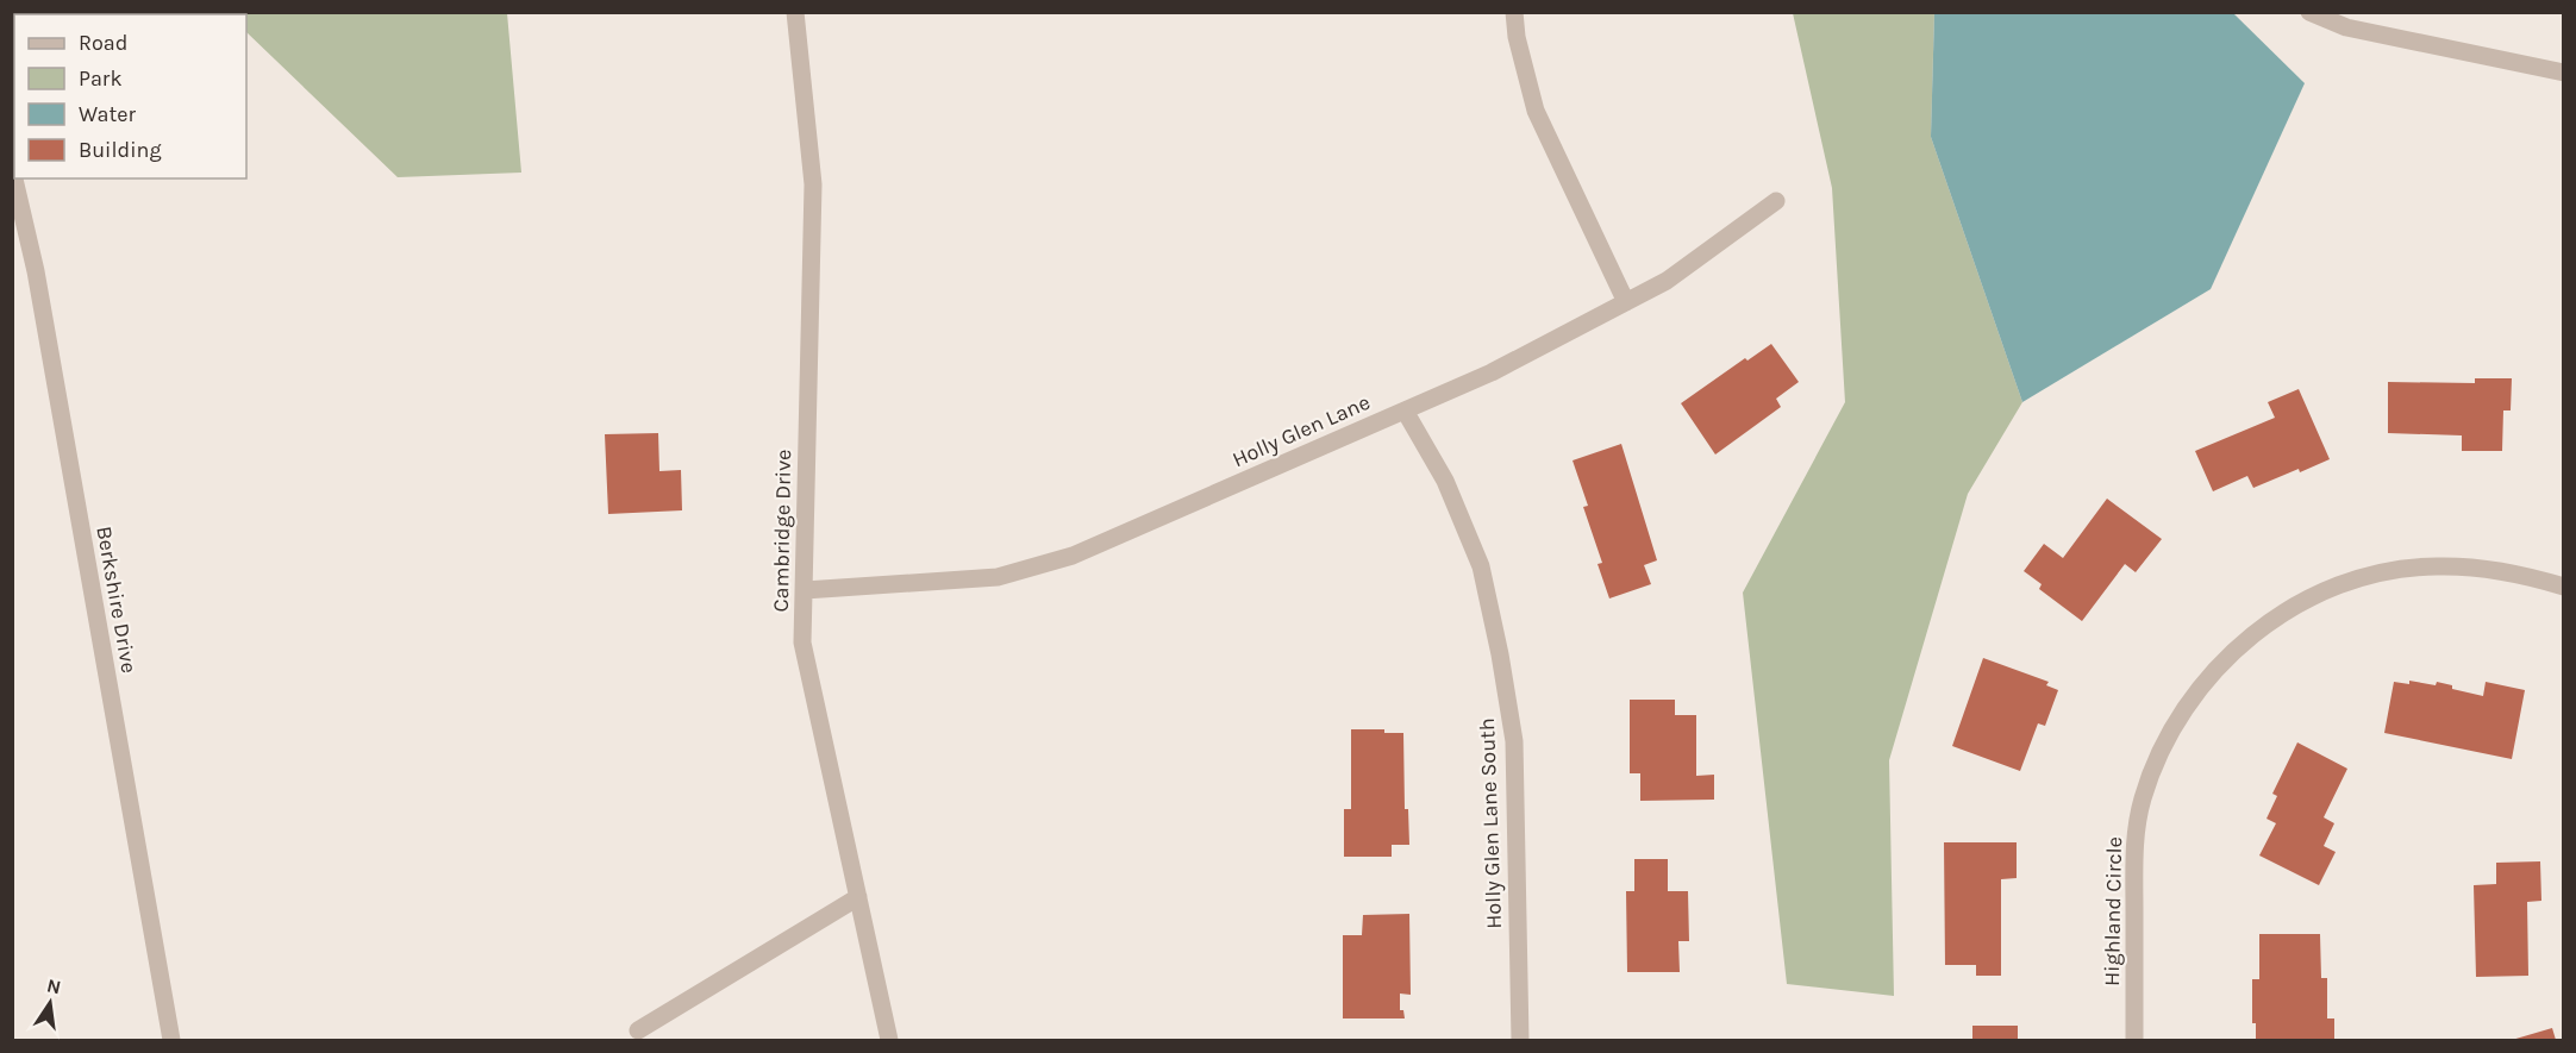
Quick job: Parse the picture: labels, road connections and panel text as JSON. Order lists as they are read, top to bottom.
{
  "streets": {
    "street": [
      "Holly Glen Lane",
      "Cambridge Drive",
      "Berkshire Drive",
      "Holly Glen Lane South",
      "Highland Circle"
    ]
  },
  "crossings": [
    ["Holly Glen Lane", "Cambridge Drive"],
    ["Holly Glen Lane", "Holly Glen Lane South"]
  ],
  "legend": [
    "Road",
    "Park",
    "Water",
    "Building"
  ],
  "north": "top"
}
